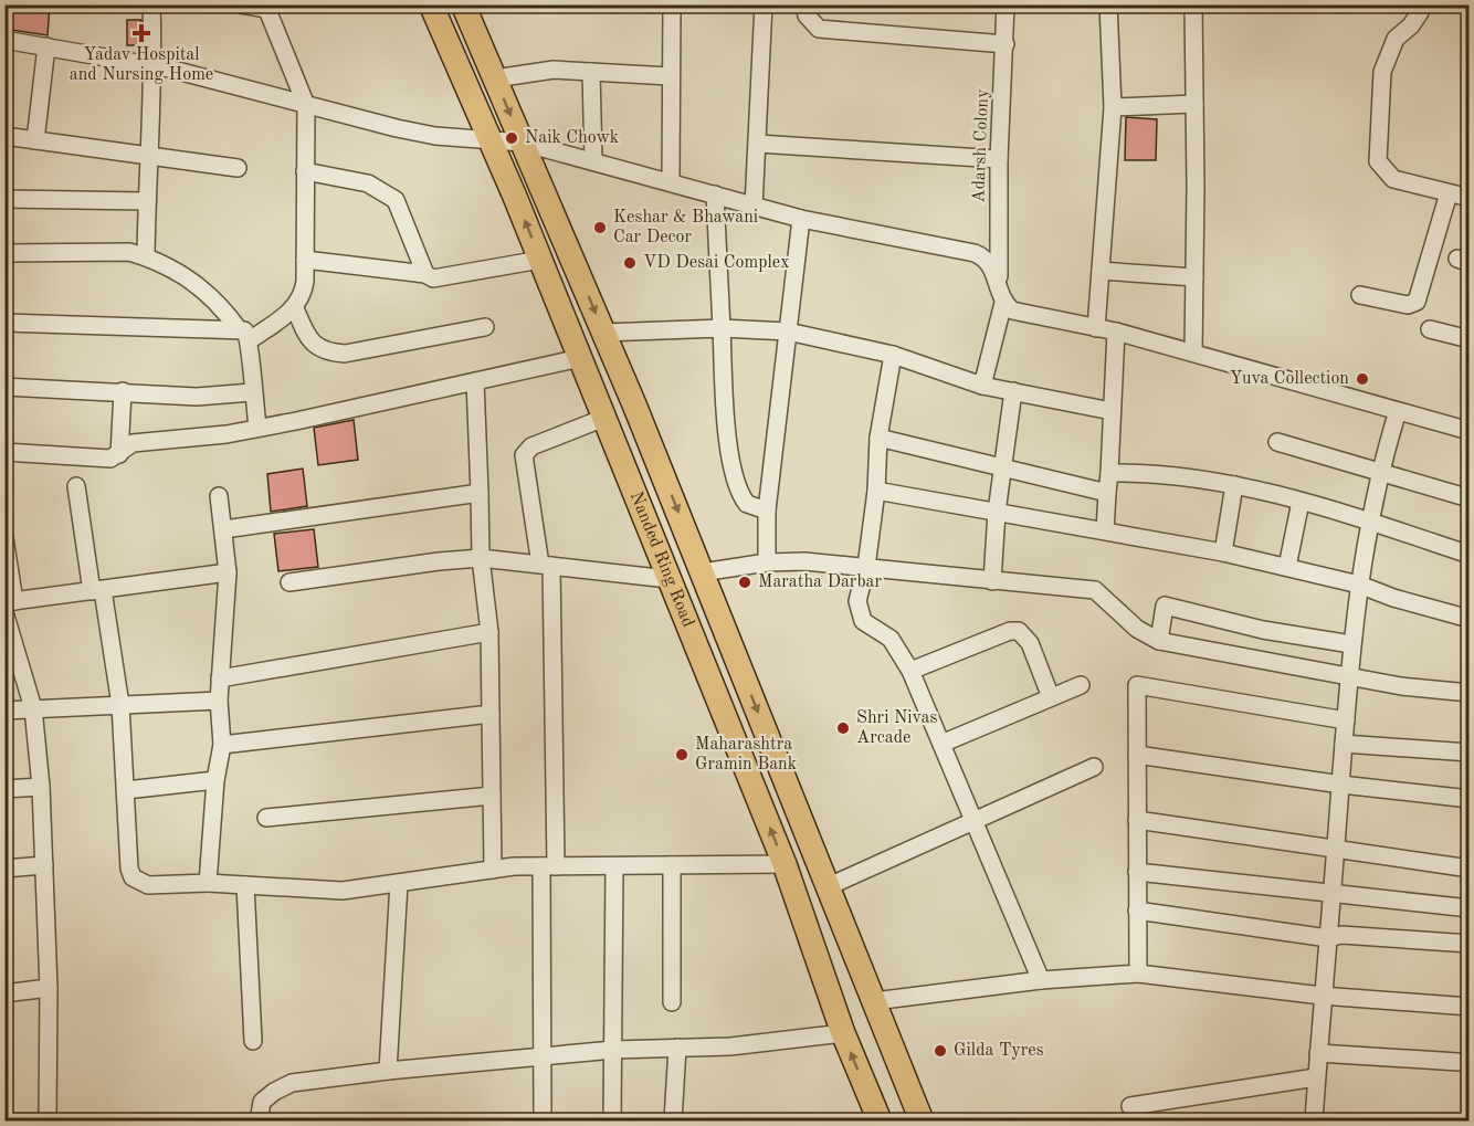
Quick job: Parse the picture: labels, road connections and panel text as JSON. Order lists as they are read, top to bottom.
{
  "streets": {
    "highway": ["Nanded Ring Road"],
    "street": ["Adarsh Colony"]
  },
  "places": {
    "health": ["Yadav Hospital and Nursing Home"],
    "other": [
      "Naik Chowk",
      "Keshar & Bhawani Car Decor",
      "VD Desai Complex",
      "Yuva Collection",
      "Maratha Darbar",
      "Shri Nivas Arcade",
      "Maharashtra Gramin Bank",
      "Gilda Tyres"
    ]
  }
}
